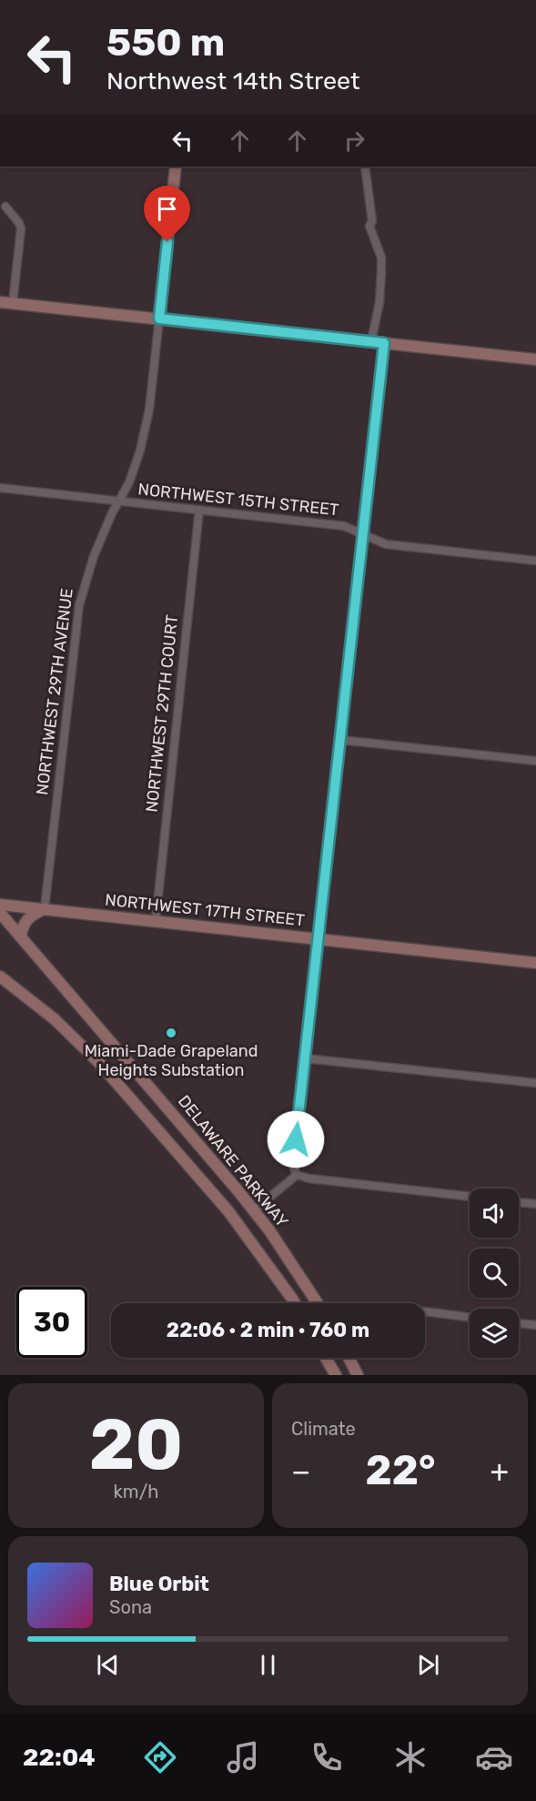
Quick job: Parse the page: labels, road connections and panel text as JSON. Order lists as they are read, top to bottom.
{
  "streets": {
    "street": [
      "NORTHWEST 15TH STREET",
      "NORTHWEST 29TH AVENUE",
      "NORTHWEST 29TH COURT",
      "NORTHWEST 17TH STREET",
      "DELAWARE PARKWAY"
    ]
  },
  "crossings": [
    ["NORTHWEST 15TH STREET", "NORTHWEST 29TH AVENUE"],
    ["NORTHWEST 15TH STREET", "NORTHWEST 29TH COURT"],
    ["NORTHWEST 29TH AVENUE", "NORTHWEST 17TH STREET"],
    ["NORTHWEST 29TH COURT", "NORTHWEST 17TH STREET"]
  ],
  "places": ["Miami-Dade Grapeland Heights Substation"],
  "page": {
    "turn": ["550 m", "Northwest 14th Street"],
    "limit": "30",
    "trip": "22:06 · 2 min · 760 m",
    "tile": [
      ["20", "km/h"],
      "Climate"
    ],
    "heat": ["−", "22°", "+"],
    "song": ["Blue Orbit", "Sona"],
    "tabs": "22:04"
  }
}
